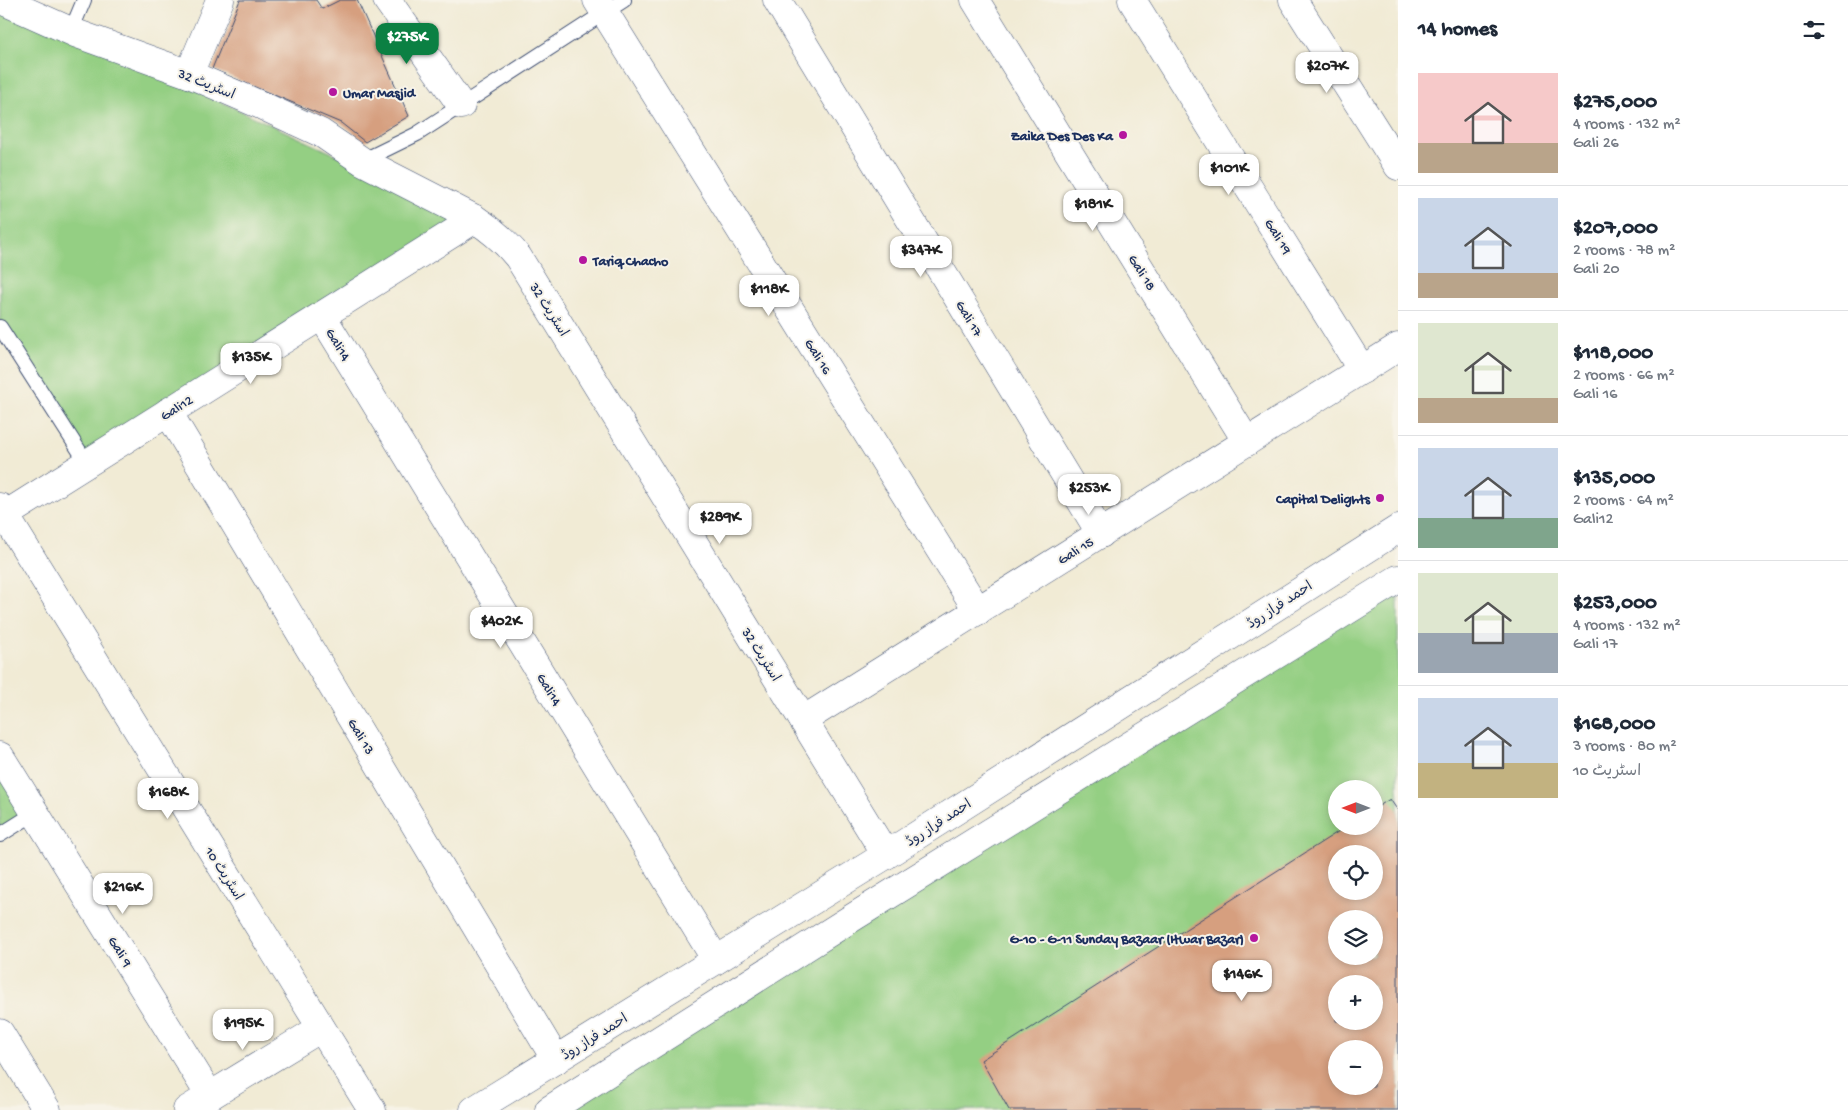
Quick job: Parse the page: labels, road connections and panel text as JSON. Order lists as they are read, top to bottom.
{
  "streets": {
    "street": [
      "اسٹریٹ 32",
      "Gali 19",
      "Gali 18",
      "Gali 17",
      "Gali14",
      "Gali 16",
      "Gali12",
      "Gali 15",
      "احمد فراز روڈ",
      "Gali 13",
      "اسٹریٹ 10",
      "Gali 9"
    ]
  },
  "crossings": [
    ["اسٹریٹ 32", "Gali12"],
    ["اسٹریٹ 32", "Gali 15"],
    ["اسٹریٹ 32", "احمد فراز روڈ"],
    ["Gali 19", "Gali 15"],
    ["Gali 18", "Gali 15"],
    ["Gali 17", "Gali 15"],
    ["Gali14", "Gali12"],
    ["Gali14", "احمد فراز روڈ"],
    ["Gali 16", "Gali 15"],
    ["Gali12", "Gali 13"],
    ["Gali12", "اسٹریٹ 10"],
    ["احمد فراز روڈ", "Gali 13"]
  ],
  "places": [
    "Umar Masjid",
    "Zaika Des Des Ka",
    "Tariq Chacho",
    "Capital Delights",
    "G-10 - G-11 Sunday Bazaar (Itwar Bazar)"
  ],
  "north": "left",
  "page": {
    "heading": "14 homes",
    "price": [
      "$275K",
      "$207K",
      "$101K",
      "$181K",
      "$347K",
      "$118K",
      "$135K",
      "$253K",
      "$289K",
      "$402K",
      "$168K",
      "$216K",
      "$146K",
      "$195K"
    ],
    "list": [
      {
        "name": "$275,000",
        "note": "4 rooms · 132 m² · Gali 26"
      },
      {
        "name": "$207,000",
        "note": "2 rooms · 78 m² · Gali 20"
      },
      {
        "name": "$118,000",
        "note": "2 rooms · 66 m² · Gali 16"
      },
      {
        "name": "$135,000",
        "note": "2 rooms · 64 m² · Gali12"
      },
      {
        "name": "$253,000",
        "note": "4 rooms · 132 m² · Gali 17"
      },
      {
        "name": "$168,000",
        "note": "3 rooms · 80 m² · اسٹریٹ 10"
      }
    ],
    "map_buttons": ["+", "−"]
  }
}
